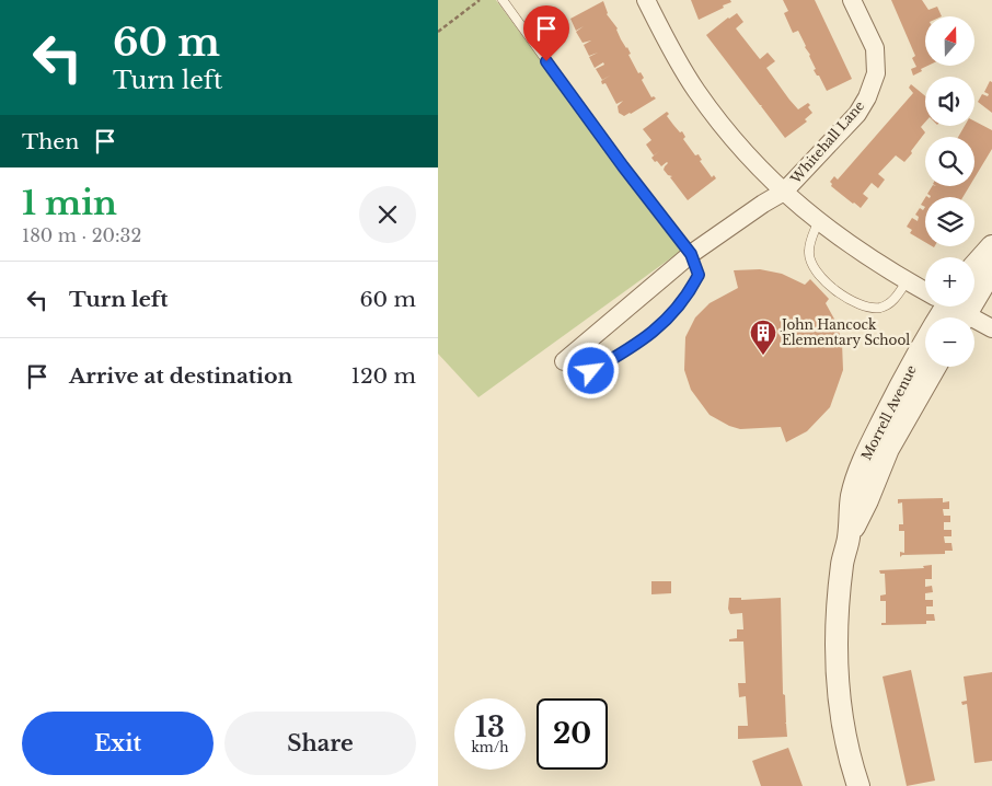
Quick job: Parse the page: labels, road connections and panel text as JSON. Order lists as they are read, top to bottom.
{
  "streets": {
    "street": ["Whitehall Lane", "Morrell Avenue"]
  },
  "places": {
    "building": ["John Hancock Elementary School"]
  },
  "north": "top",
  "page": {
    "turn": ["60 m", "Turn left"],
    "map_buttons": ["+", "−"],
    "then": "Then",
    "heading": ["1 min", "180 m · 20:32"],
    "list": [
      {
        "name": "Turn left",
        "value": "60 m"
      },
      {
        "name": "Arrive at destination",
        "value": "120 m"
      }
    ],
    "speed": "13 km/h",
    "limit": "20",
    "buttons": ["Exit", "Share"]
  }
}
